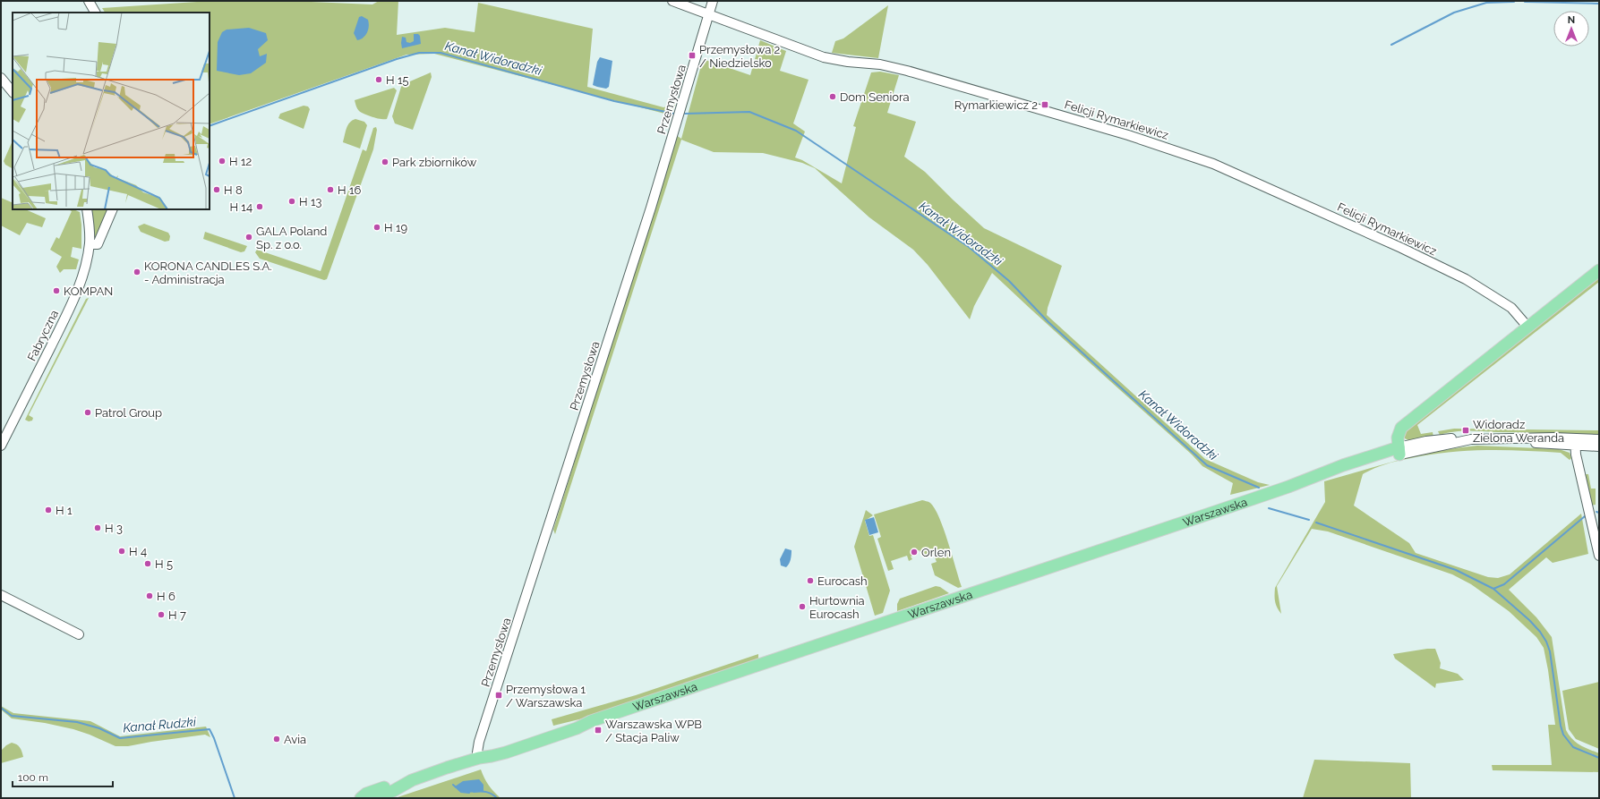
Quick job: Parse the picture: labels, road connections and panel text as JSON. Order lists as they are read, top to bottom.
{
  "streets": {
    "main road": ["Warszawska"],
    "street": ["Przemysłowa", "Felicji Rymarkiewicz", "Fabryczna"]
  },
  "crossings": [
    ["Przemysłowa", "Felicji Rymarkiewicz"],
    ["Przemysłowa", "Warszawska"]
  ],
  "water": ["Kanał Widoradzki", "Kanał Rudzki"],
  "places": {
    "transit": [
      "Przemysłowa 2 / Niedzielsko",
      "Rymarkiewicz 2",
      "Widoradz Zielona Weranda",
      "Przemysłowa 1 / Warszawska",
      "Warszawska WPB / Stacja Paliw"
    ],
    "other": [
      "H 15",
      "Dom Seniora",
      "H 12",
      "Park zbiorników",
      "H 8",
      "H 16",
      "H 13",
      "H 14",
      "H 19",
      "GALA Poland Sp. z o.o.",
      "KORONA CANDLES S.A. - Administracja",
      "KOMPAN",
      "Patrol Group",
      "H 1",
      "H 3",
      "H 4",
      "Orlen",
      "H 5",
      "Eurocash",
      "H 6",
      "Hurtownia Eurocash",
      "H 7",
      "Avia"
    ]
  },
  "scale_bar": "100 m",
  "north": "top"
}
